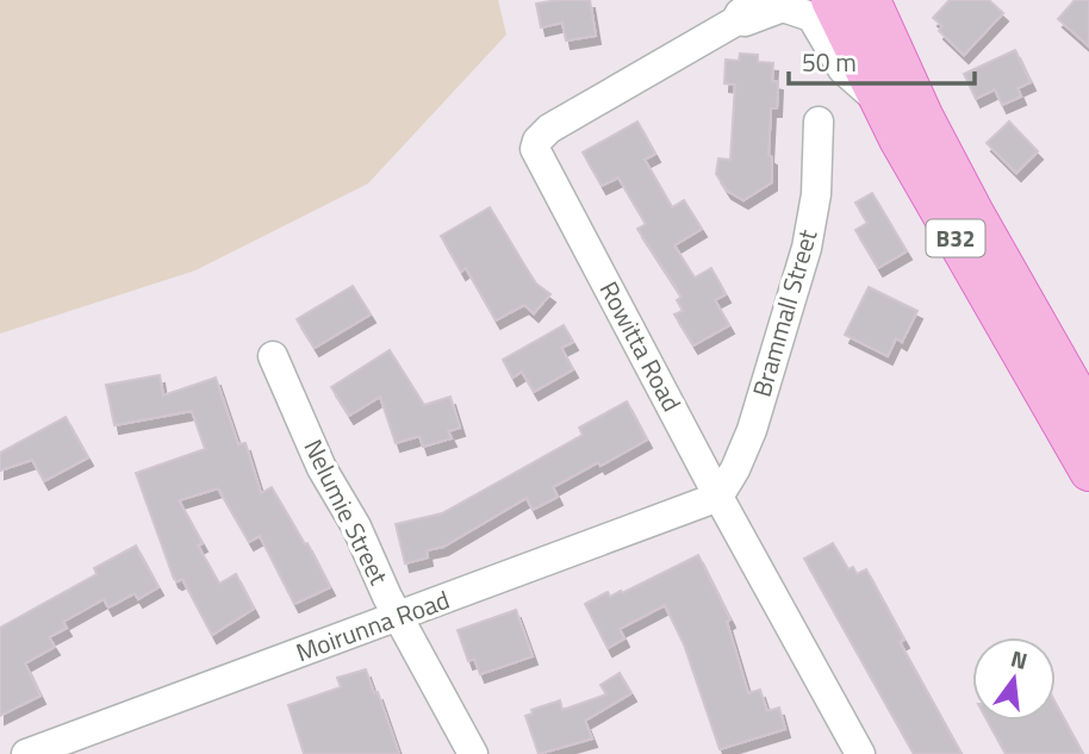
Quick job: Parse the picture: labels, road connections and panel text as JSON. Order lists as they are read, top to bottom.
{
  "streets": {
    "main road": ["B32"],
    "street": [
      "Brammall Street",
      "Rowitta Road",
      "Nelumie Street",
      "Moirunna Road"
    ]
  },
  "crossings": [
    ["B32", "Rowitta Road"],
    ["Brammall Street", "Rowitta Road"],
    ["Brammall Street", "Moirunna Road"],
    ["Rowitta Road", "Moirunna Road"],
    ["Nelumie Street", "Moirunna Road"]
  ],
  "scale_bar": "50 m",
  "north": "top"
}
